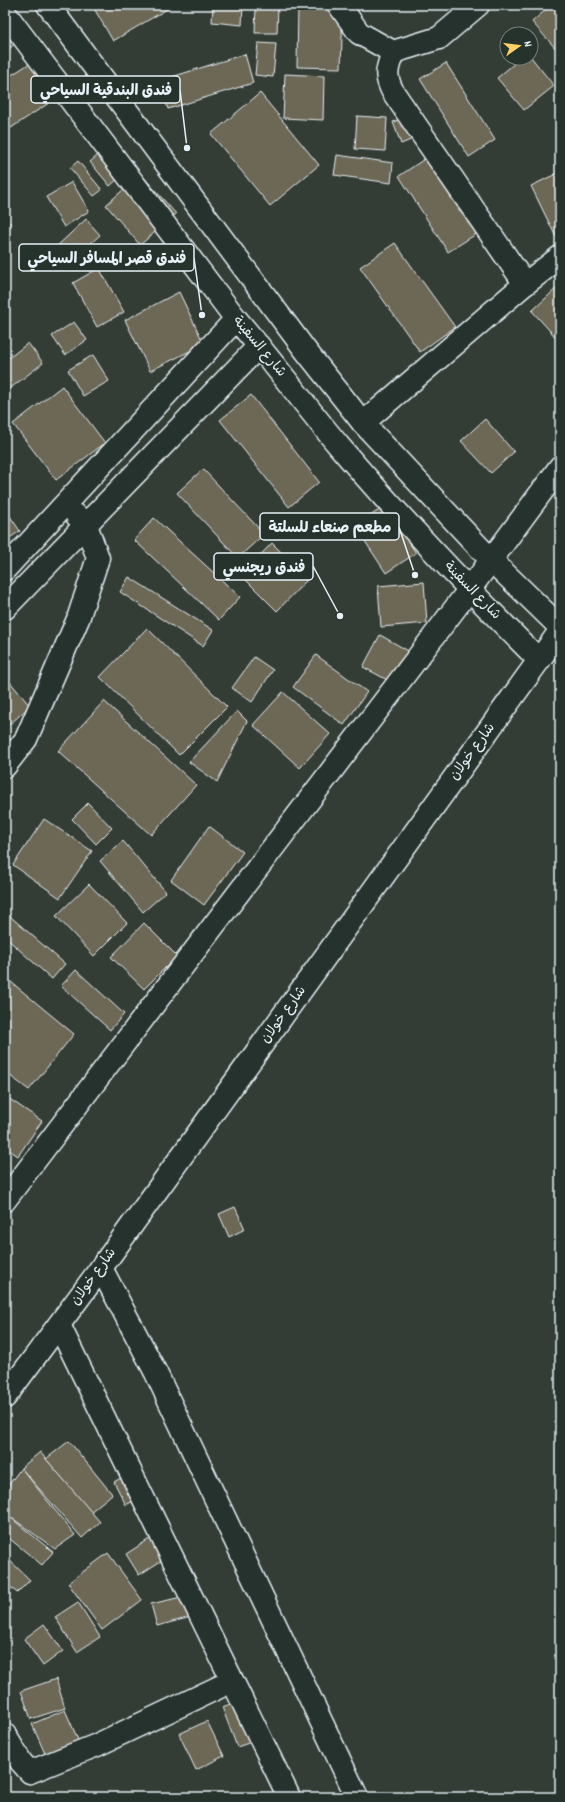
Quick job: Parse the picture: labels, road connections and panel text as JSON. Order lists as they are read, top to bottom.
{
  "streets": {
    "street": ["شارع السفينة", "شارع خولان"]
  },
  "crossings": [
    ["شارع السفينة", "شارع خولان"]
  ],
  "places": [
    "فندق البندقية السياحي",
    "فندق قصر المسافر السياحي",
    "مطعم صنعاء للسلتة",
    "فندق ريجنسي"
  ],
  "north": "right"
}
